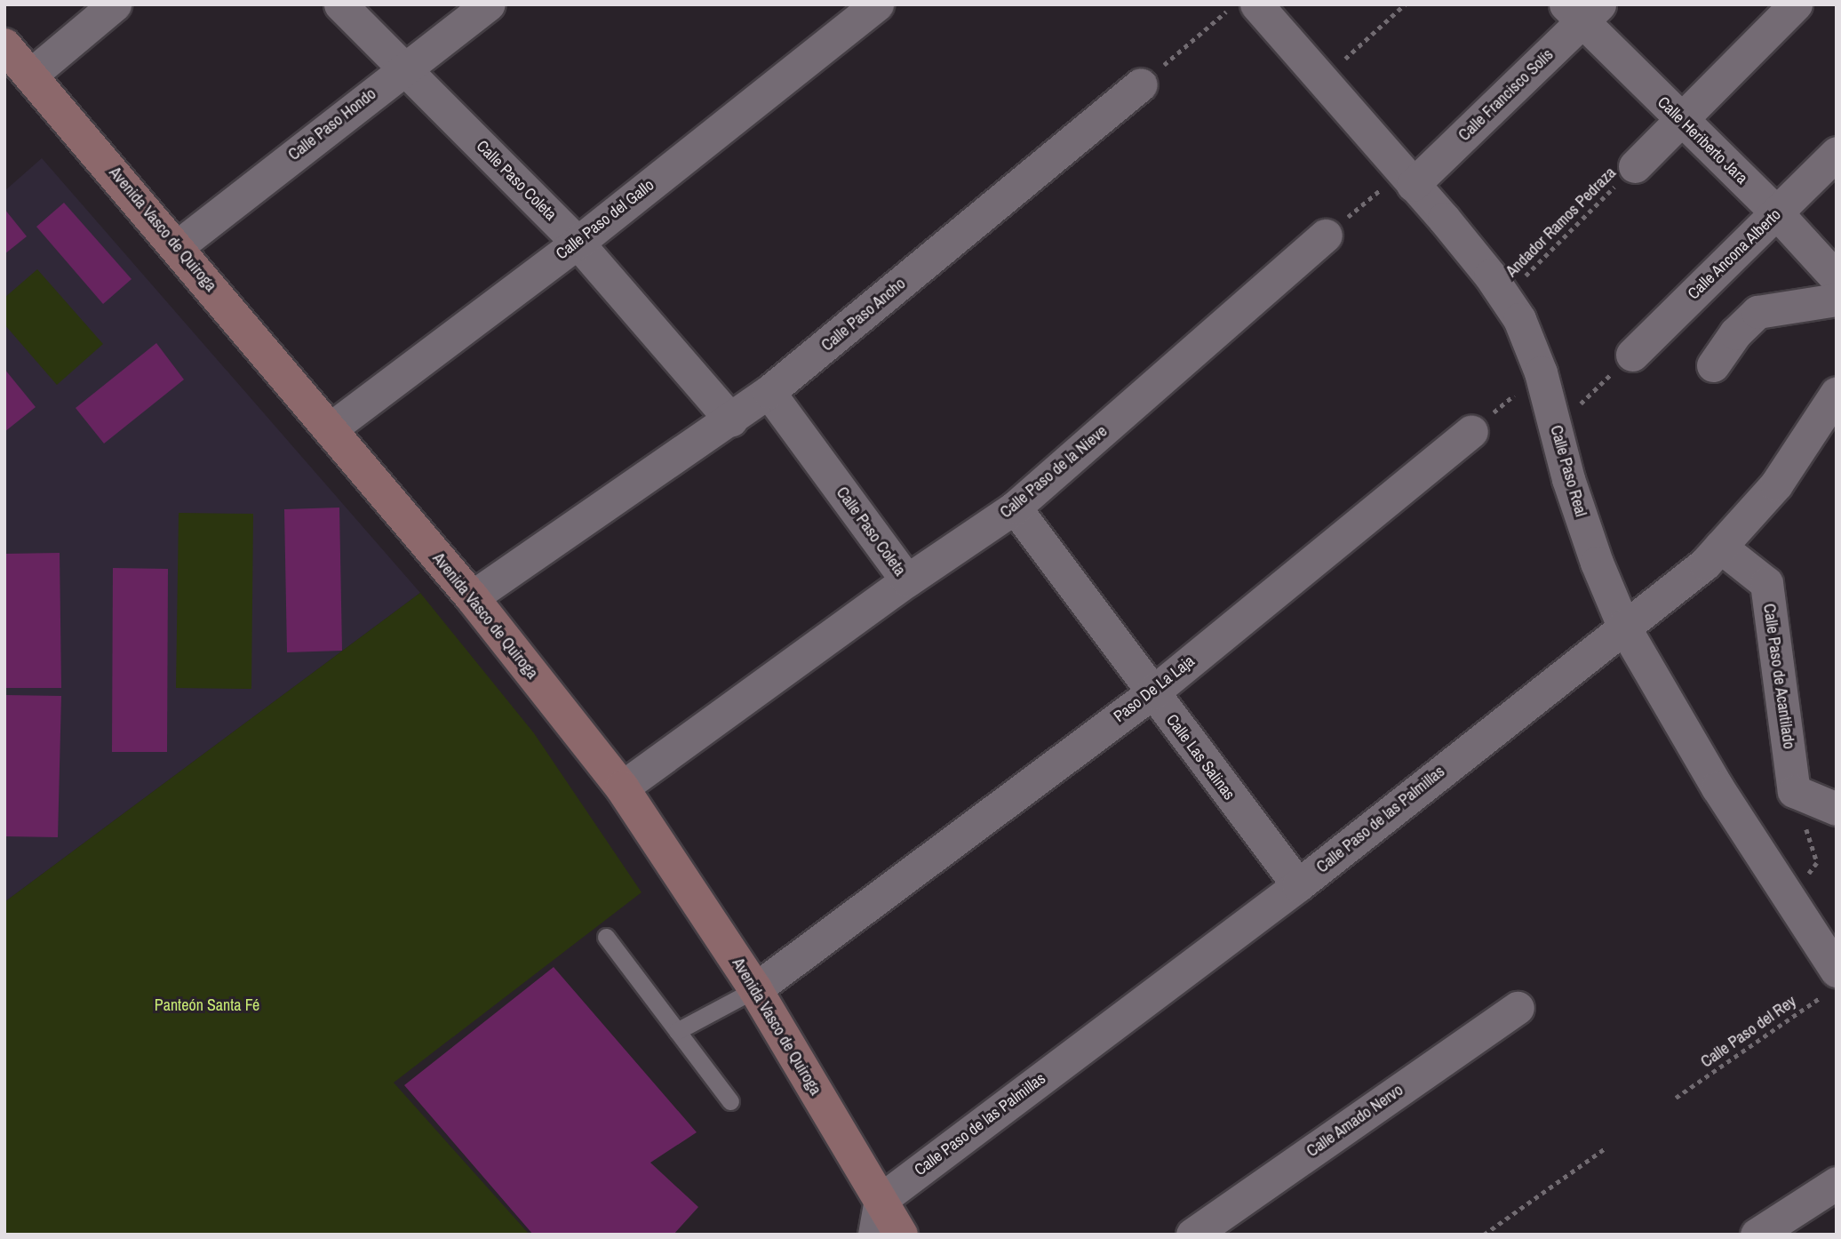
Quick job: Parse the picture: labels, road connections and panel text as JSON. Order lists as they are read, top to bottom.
{
  "streets": {
    "main road": ["Avenida Vasco de Quiroga"],
    "street": [
      "Calle Francisco Solís",
      "Calle Paso Hondo",
      "Calle Heriberto Jara",
      "Calle Paso Coleta",
      "Calle Paso del Gallo",
      "Calle Ancona Alberto",
      "Calle Paso Ancho",
      "Calle Paso Real",
      "Calle Paso de la Nieve",
      "Calle Paso de Acantilado",
      "Paso De La Laja",
      "Calle Las Salinas",
      "Calle Paso de las Palmillas",
      "Calle Amado Nervo"
    ],
    "path": ["Andador Ramos Pedraza", "Calle Paso del Rey"]
  },
  "crossings": [
    ["Calle Francisco Solís", "Calle Heriberto Jara"],
    ["Calle Francisco Solís", "Calle Paso Real"],
    ["Calle Paso Hondo", "Calle Paso Coleta"],
    ["Calle Paso Hondo", "Avenida Vasco de Quiroga"],
    ["Calle Heriberto Jara", "Calle Ancona Alberto"],
    ["Calle Paso Coleta", "Calle Paso del Gallo"],
    ["Calle Paso Coleta", "Calle Paso Ancho"],
    ["Calle Paso Coleta", "Calle Paso de la Nieve"],
    ["Calle Paso del Gallo", "Avenida Vasco de Quiroga"],
    ["Andador Ramos Pedraza", "Calle Paso Real"],
    ["Avenida Vasco de Quiroga", "Calle Paso Ancho"],
    ["Avenida Vasco de Quiroga", "Calle Paso de la Nieve"],
    ["Avenida Vasco de Quiroga", "Paso De La Laja"],
    ["Avenida Vasco de Quiroga", "Calle Paso de las Palmillas"],
    ["Calle Paso Real", "Calle Paso de las Palmillas"],
    ["Calle Paso Real", "Calle Paso del Rey"],
    ["Calle Paso de la Nieve", "Calle Las Salinas"],
    ["Calle Paso de Acantilado", "Calle Paso de las Palmillas"],
    ["Paso De La Laja", "Calle Las Salinas"],
    ["Calle Las Salinas", "Calle Paso de las Palmillas"]
  ],
  "parks": ["Panteón Santa Fé"]
}
